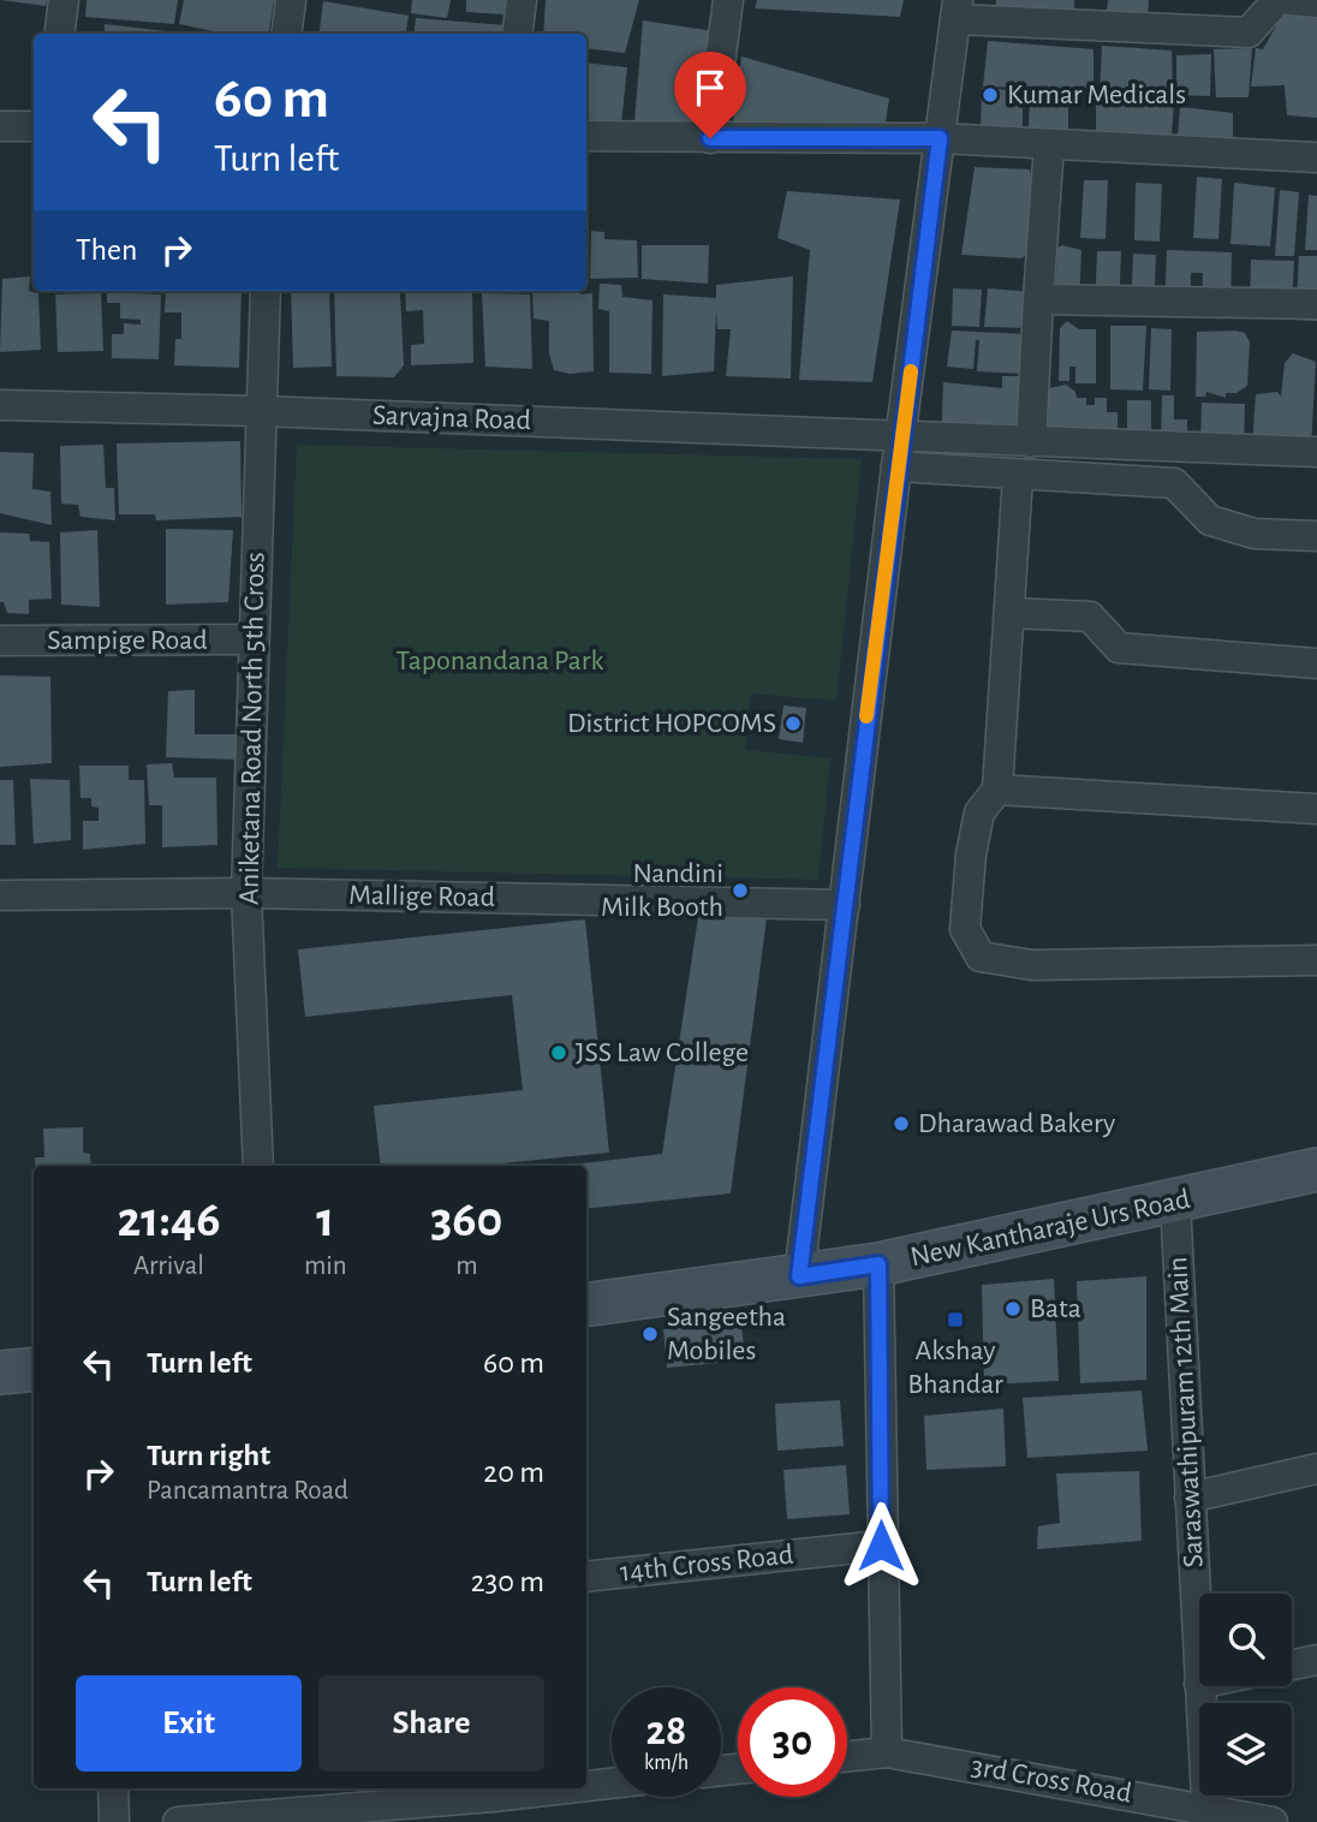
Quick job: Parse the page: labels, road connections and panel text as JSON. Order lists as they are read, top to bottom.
{
  "streets": {
    "main road": ["New Kantharaje Urs Road"],
    "street": [
      "Sarvajna Road",
      "Sampige Road",
      "Aniketana Road North 5th Cross",
      "Mallige Road",
      "Saraswathipuram 12th Main",
      "14th Cross Road",
      "3rd Cross Road"
    ]
  },
  "crossings": [
    ["Sarvajna Road", "Aniketana Road North 5th Cross"],
    ["Sampige Road", "Aniketana Road North 5th Cross"],
    ["Aniketana Road North 5th Cross", "Mallige Road"],
    ["New Kantharaje Urs Road", "Saraswathipuram 12th Main"],
    ["Saraswathipuram 12th Main", "3rd Cross Road"]
  ],
  "parks": ["Taponandana Park"],
  "places": {
    "other": [
      "Kumar Medicals",
      "District HOPCOMS",
      "Nandini Milk Booth",
      "JSS Law College",
      "Dharawad Bakery",
      "Bata",
      "Sangeetha Mobiles"
    ],
    "transit": ["Akshay Bhandar"]
  },
  "page": {
    "turn": ["60 m", "Turn left"],
    "then": "Then",
    "eta": [
      "21:46",
      "Arrival",
      "1",
      "min",
      "360",
      "m"
    ],
    "list": [
      {
        "name": "Turn left",
        "value": "60 m"
      },
      {
        "name": "Turn right",
        "note": "Pancamantra Road",
        "value": "20 m"
      },
      {
        "name": "Turn left",
        "value": "230 m"
      }
    ],
    "buttons": ["Exit", "Share"],
    "speed": "28 km/h",
    "limit": "30"
  }
}
